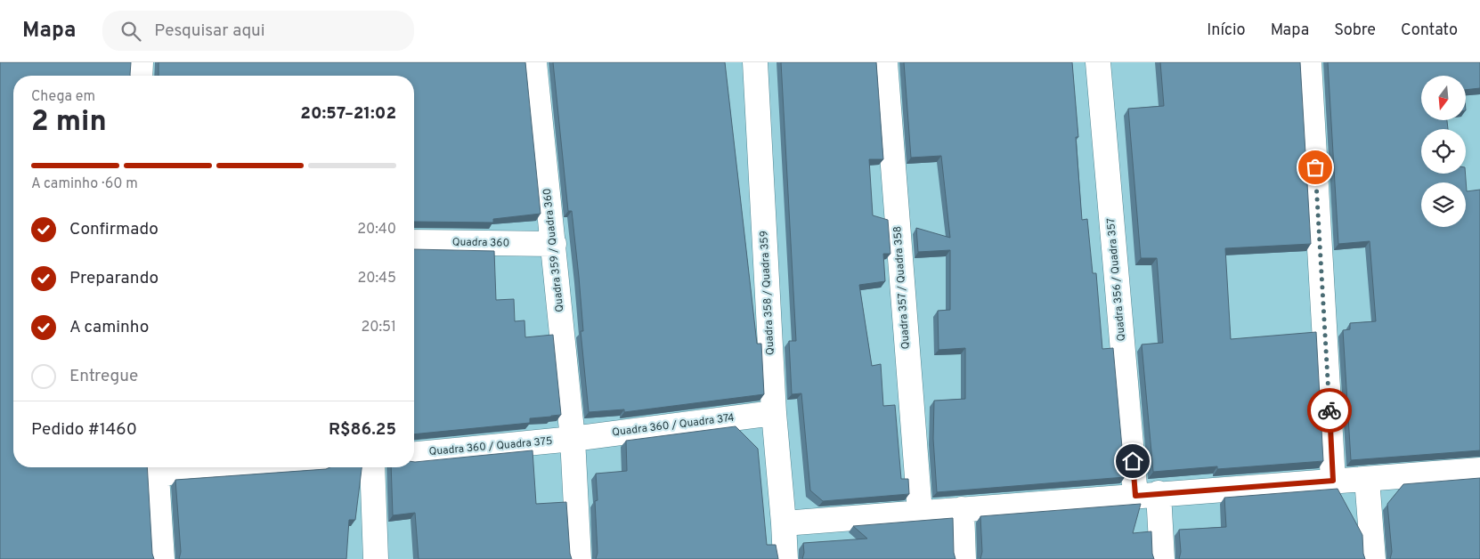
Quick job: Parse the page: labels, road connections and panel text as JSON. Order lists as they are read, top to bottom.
{
  "streets": {
    "street": [
      "Quadra 360",
      "Quadra 359 / Quadra 360",
      "Quadra 356 / Quadra 357",
      "Quadra 357 / Quadra 358",
      "Quadra 358 / Quadra 359",
      "Quadra 360 / Quadra 374",
      "Quadra 360 / Quadra 375"
    ]
  },
  "crossings": [
    ["Quadra 360", "Quadra 359 / Quadra 360"],
    ["Quadra 359 / Quadra 360", "Quadra 360 / Quadra 374"],
    ["Quadra 359 / Quadra 360", "Quadra 360 / Quadra 375"],
    ["Quadra 358 / Quadra 359", "Quadra 360 / Quadra 374"],
    ["Quadra 360 / Quadra 374", "Quadra 360 / Quadra 375"]
  ],
  "north": "bottom",
  "page": {
    "header": "Mapa",
    "search": "Pesquisar aqui",
    "nav": [
      "Início",
      "Mapa",
      "Sobre",
      "Contato"
    ],
    "heading": ["2 min", "Chega em", "20:57–21:02"],
    "panel": ["Pedido #1460", "R$86.25"],
    "bar": "A caminho · 60 m",
    "list": [
      ["Confirmado", "20:40"],
      ["Preparando", "20:45"],
      ["A caminho", "20:51"],
      "Entregue"
    ]
  }
}
